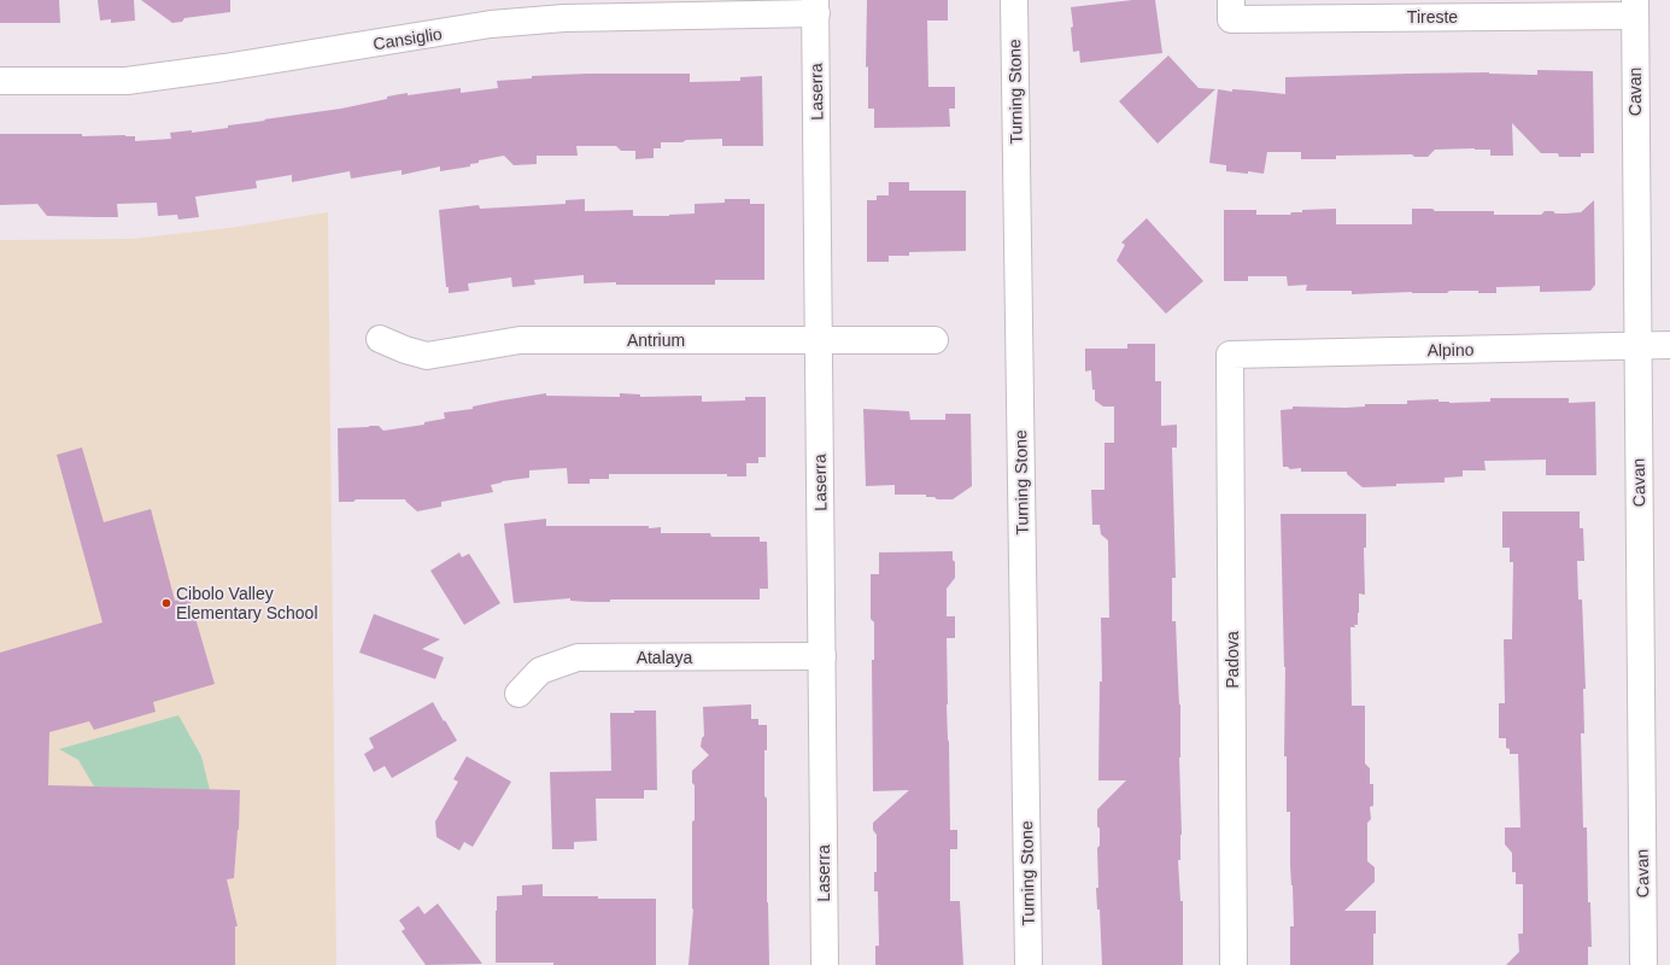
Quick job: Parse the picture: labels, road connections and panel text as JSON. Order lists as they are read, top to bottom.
{
  "streets": {
    "street": [
      "Tireste",
      "Cansiglio",
      "Laserra",
      "Turning Stone",
      "Cavan",
      "Antrium",
      "Alpino",
      "Atalaya",
      "Padova"
    ]
  },
  "crossings": [
    ["Tireste", "Cavan"],
    ["Cansiglio", "Laserra"],
    ["Laserra", "Antrium"],
    ["Laserra", "Atalaya"],
    ["Cavan", "Alpino"],
    ["Alpino", "Padova"]
  ],
  "places": ["Cibolo Valley Elementary School"]
}
